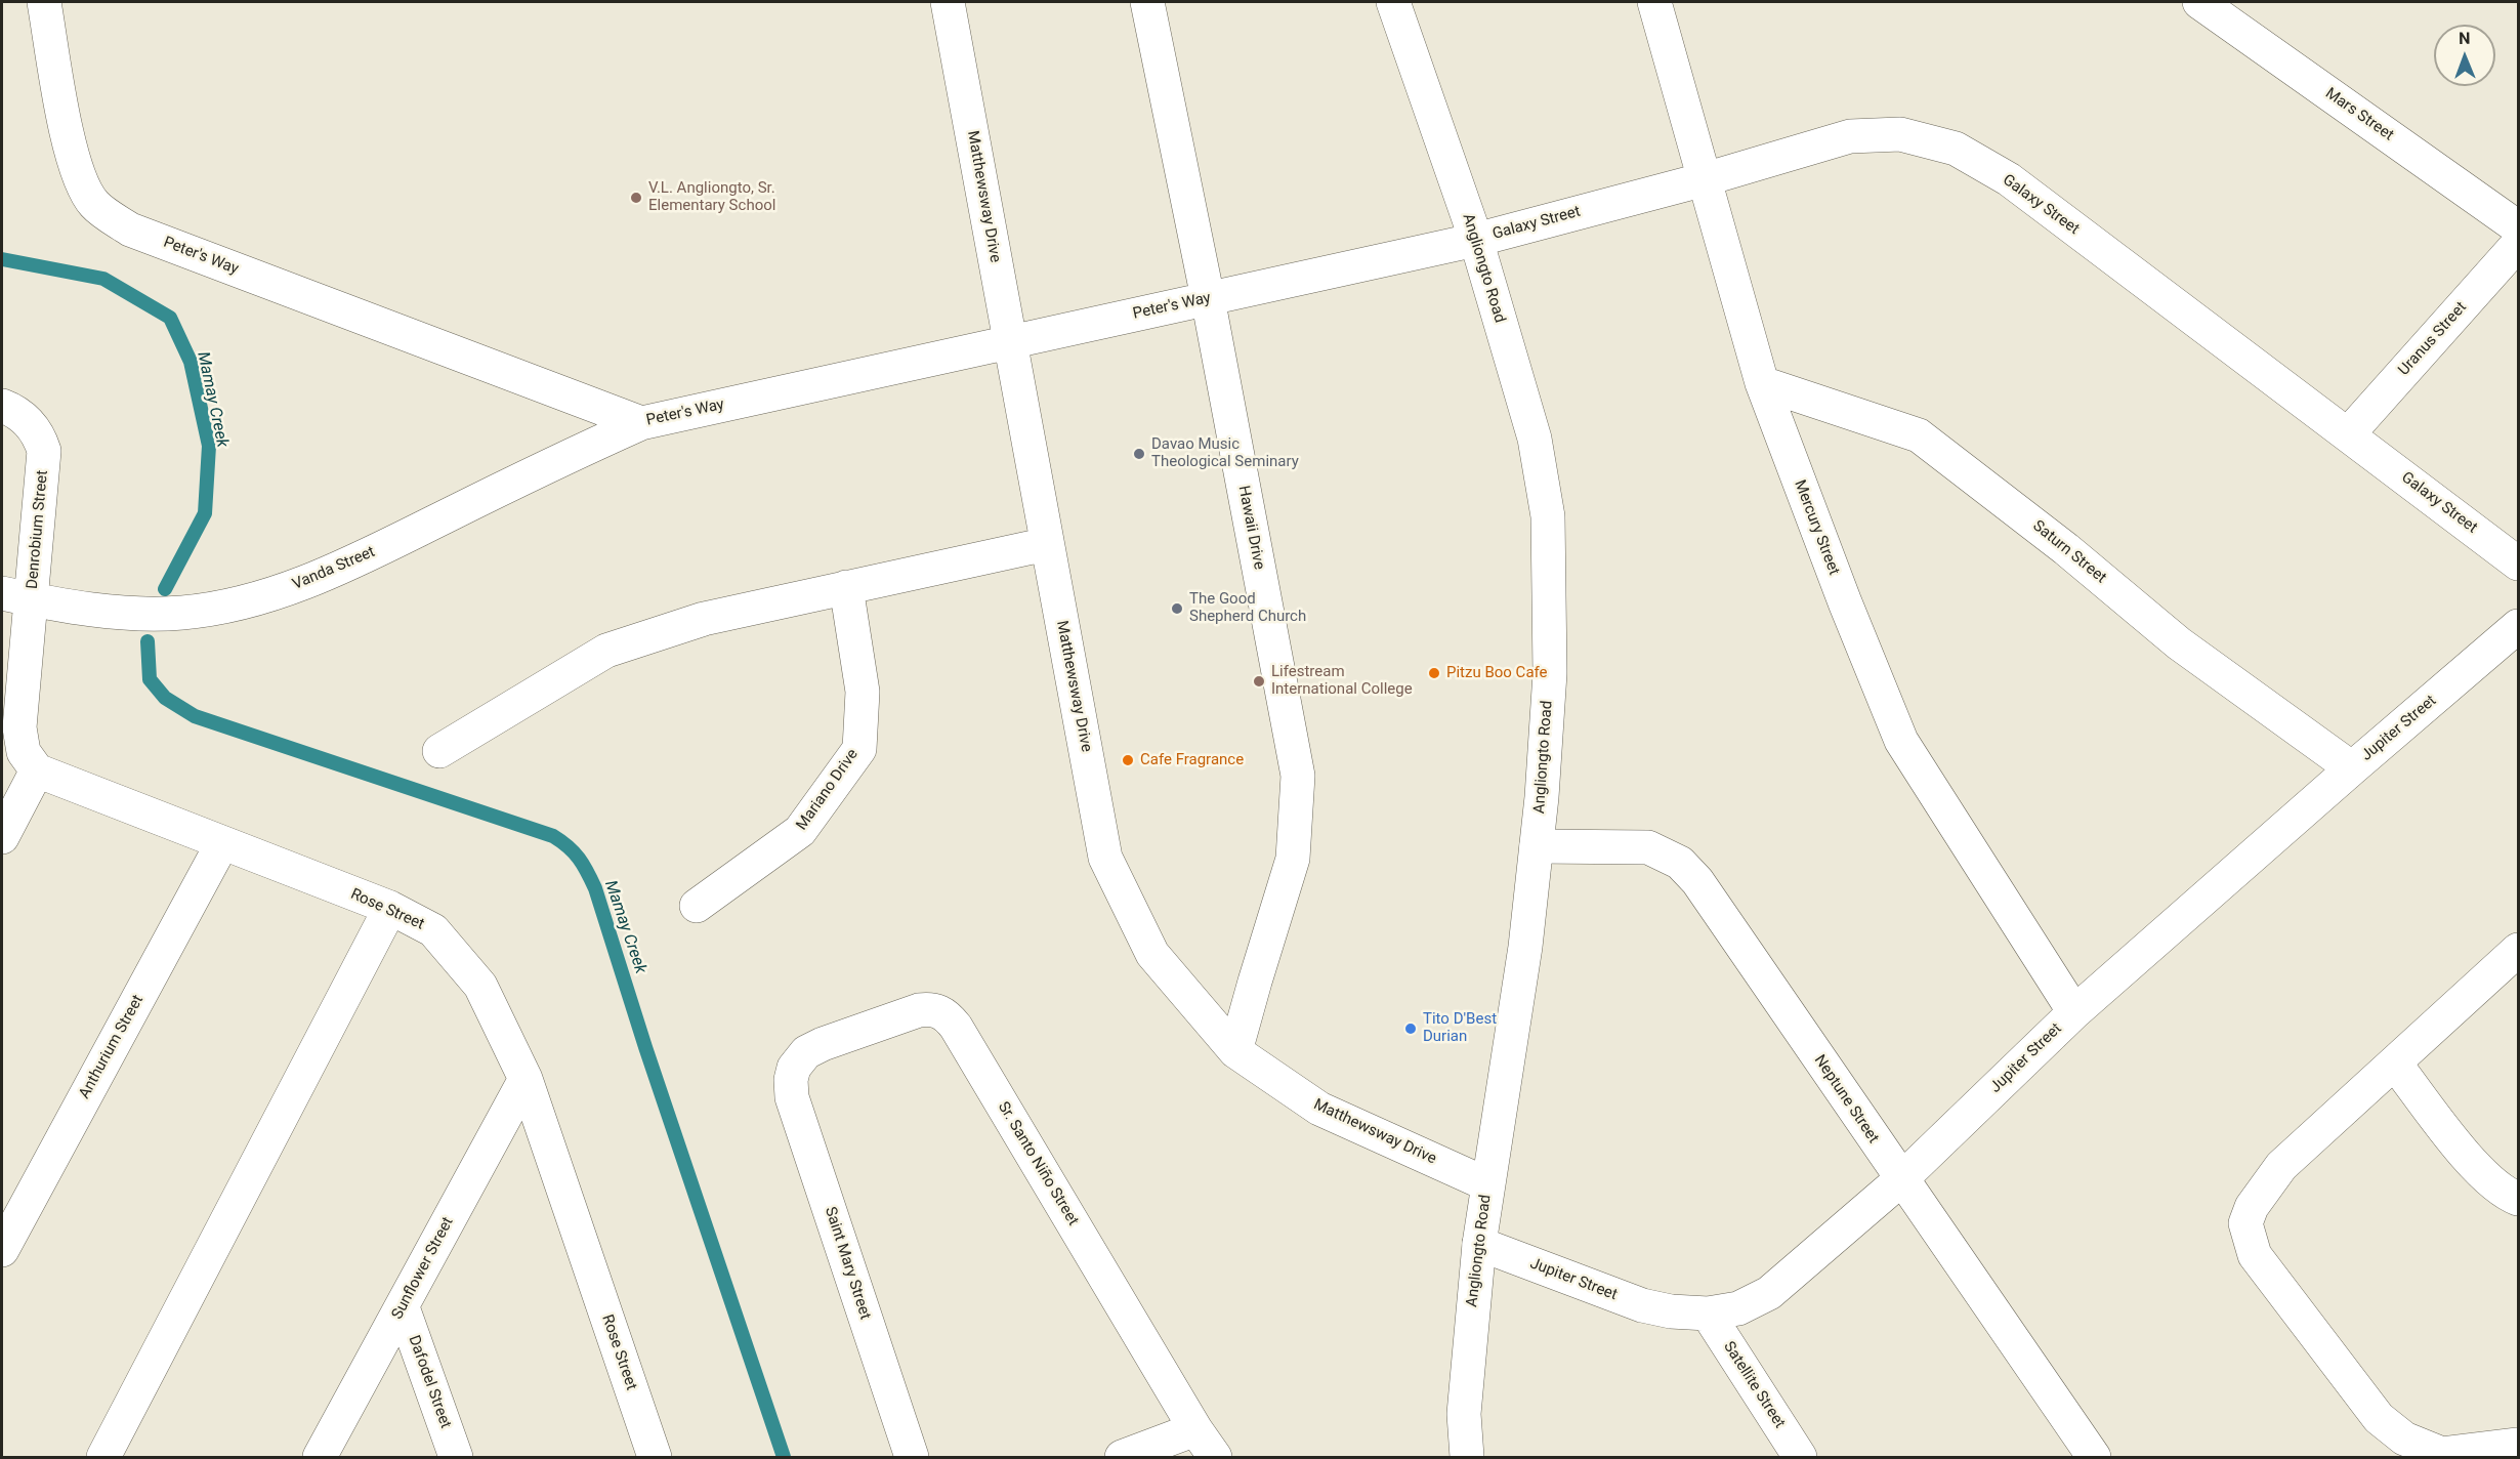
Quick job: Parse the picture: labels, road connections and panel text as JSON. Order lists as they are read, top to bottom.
{
  "streets": {
    "street": [
      "Mars Street",
      "Matthewsway Drive",
      "Galaxy Street",
      "Peter's Way",
      "Angliongto Road",
      "Uranus Street",
      "Hawaii Drive",
      "Mercury Street",
      "Denrobium Street",
      "Saturn Street",
      "Vanda Street",
      "Jupiter Street",
      "Mariano Drive",
      "Rose Street",
      "Anthurium Street",
      "Neptune Street",
      "Sr. Santo Niño Street",
      "Saint Mary Street",
      "Sunflower Street",
      "Dafodel Street",
      "Satellite Street"
    ]
  },
  "crossings": [
    ["Matthewsway Drive", "Peter's Way"],
    ["Matthewsway Drive", "Angliongto Road"],
    ["Matthewsway Drive", "Hawaii Drive"],
    ["Galaxy Street", "Peter's Way"],
    ["Galaxy Street", "Angliongto Road"],
    ["Galaxy Street", "Uranus Street"],
    ["Galaxy Street", "Mercury Street"],
    ["Peter's Way", "Angliongto Road"],
    ["Peter's Way", "Hawaii Drive"],
    ["Peter's Way", "Vanda Street"],
    ["Angliongto Road", "Jupiter Street"],
    ["Angliongto Road", "Neptune Street"],
    ["Mercury Street", "Saturn Street"],
    ["Mercury Street", "Jupiter Street"],
    ["Denrobium Street", "Vanda Street"],
    ["Saturn Street", "Jupiter Street"],
    ["Jupiter Street", "Neptune Street"],
    ["Jupiter Street", "Satellite Street"],
    ["Rose Street", "Anthurium Street"],
    ["Rose Street", "Sunflower Street"],
    ["Sr. Santo Niño Street", "Saint Mary Street"],
    ["Sunflower Street", "Dafodel Street"]
  ],
  "water": ["Mamay Creek"],
  "places": [
    "V.L. Angliongto, Sr. Elementary School",
    "Davao Music Theological Seminary",
    "The Good Shepherd Church",
    "Pitzu Boo Cafe",
    "Lifestream International College",
    "Cafe Fragrance",
    "Tito D'Best Durian"
  ],
  "north": "top"
}
